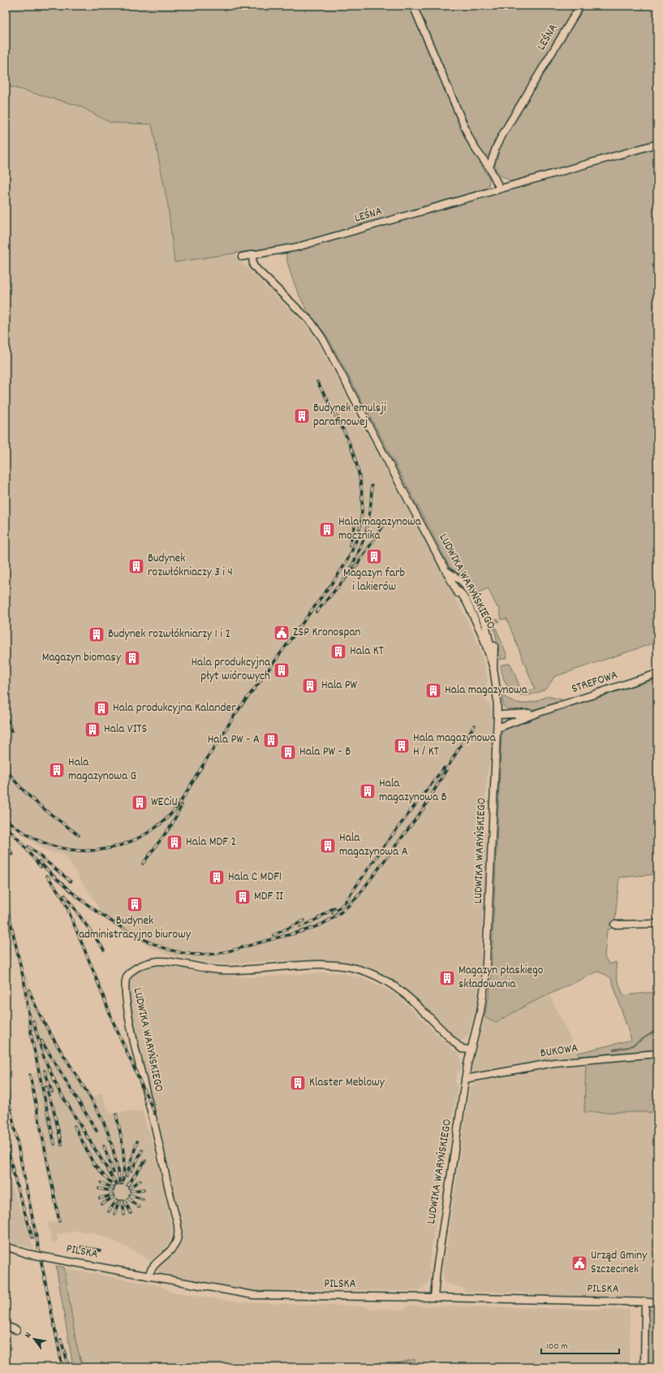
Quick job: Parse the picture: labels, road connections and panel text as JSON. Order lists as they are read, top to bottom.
{
  "streets": {
    "street": [
      "LEŚNA",
      "LUDWIKA WARYŃSKIEGO",
      "STREFOWA",
      "BUKOWA",
      "PILSKA"
    ]
  },
  "crossings": [
    ["LEŚNA", "LUDWIKA WARYŃSKIEGO"],
    ["LUDWIKA WARYŃSKIEGO", "STREFOWA"],
    ["LUDWIKA WARYŃSKIEGO", "BUKOWA"],
    ["LUDWIKA WARYŃSKIEGO", "PILSKA"]
  ],
  "places": {
    "building": [
      "Budynek emulsji parafinowej",
      "Hala magazynowa mocznika",
      "Magazyn farb i lakierów",
      "Budynek rozwłókniaczy 3 i 4",
      "Budynek rozwłókniarzy 1 i 2",
      "Hala KT",
      "Magazyn biomasy",
      "Hala produkcyjna płyt wiórowych",
      "Hala PW",
      "Hala magazynowa",
      "Hala produkcyjna Kalander",
      "Hala VITS",
      "Hala PW - A",
      "Hala magazynowa H / KT",
      "Hala PW - B",
      "Hala magazynowa G",
      "Hala magazynowa B",
      "WECiU",
      "Hala MDF 2",
      "Hala magazynowa A",
      "Hala C MDF1",
      "MDF II",
      "Budynek administracyjno biurowy",
      "Magazyn płaskiego składowania",
      "Klaster Meblowy"
    ],
    "public building": ["ZSP Kronospan", "Urząd Gminy Szczecinek"]
  },
  "scale_bar": "100 m",
  "north": "top left"
}
